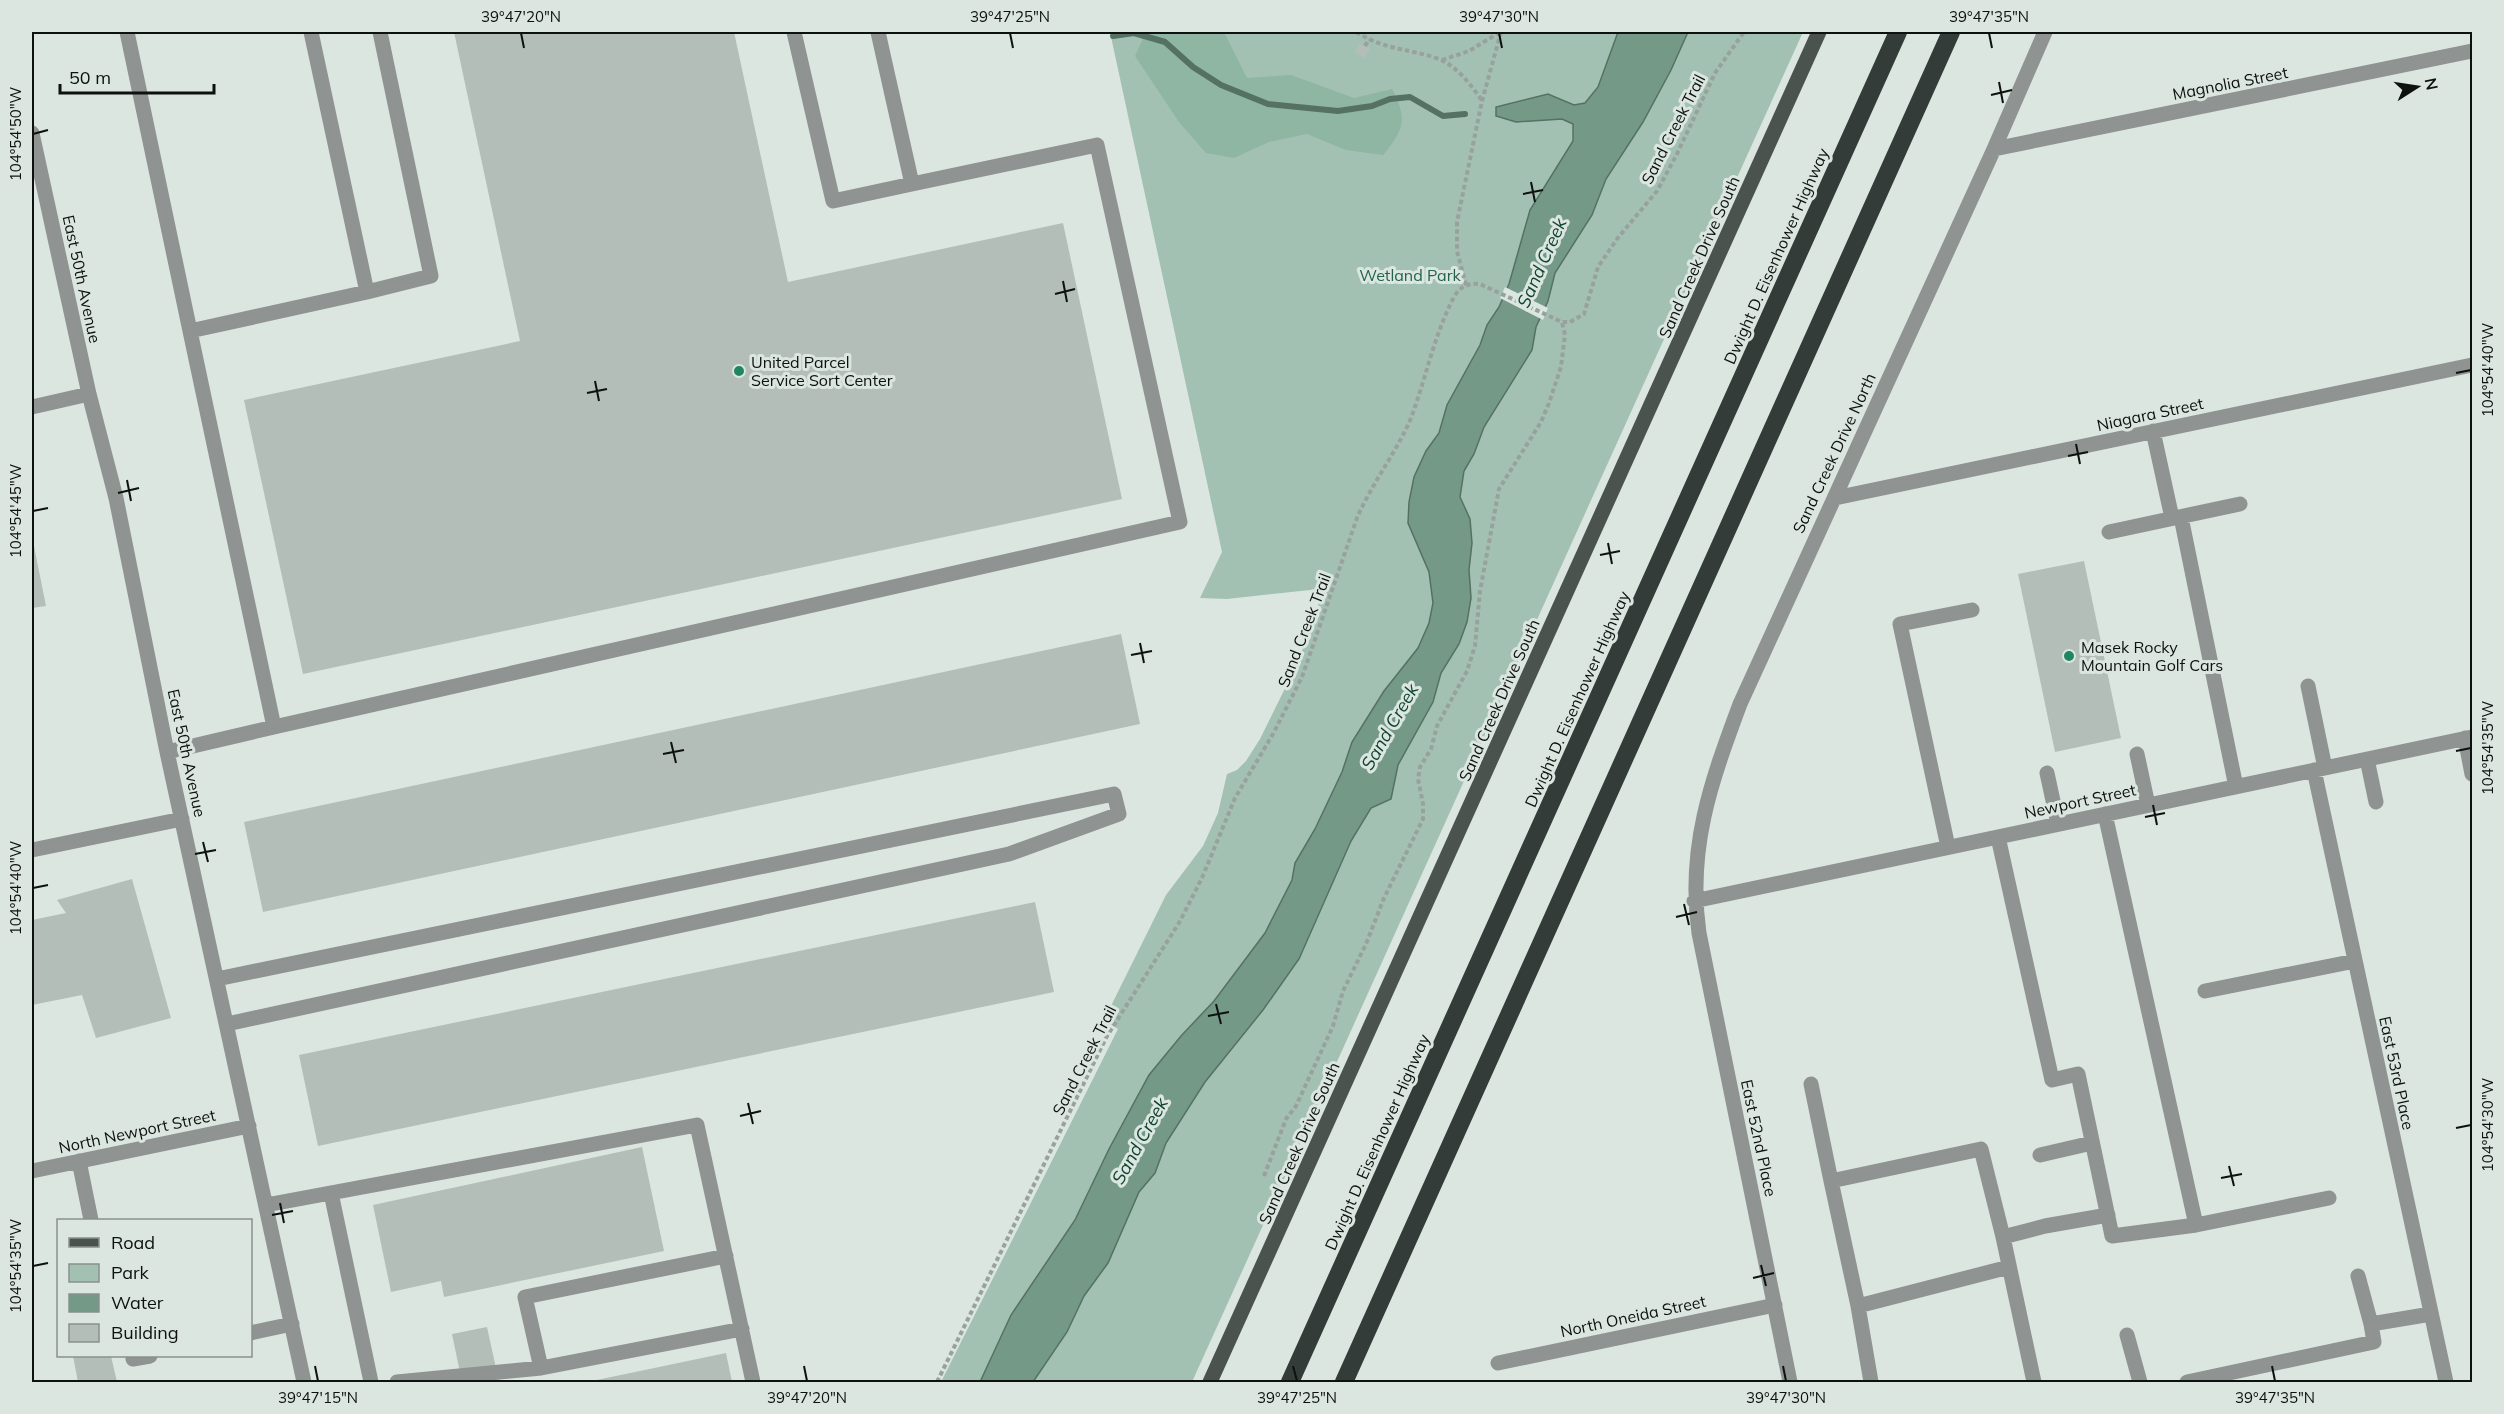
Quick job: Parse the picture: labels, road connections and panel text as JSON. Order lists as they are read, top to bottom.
{
  "streets": {
    "highway": ["Dwight D. Eisenhower Highway"],
    "main road": ["Sand Creek Drive South"],
    "street": [
      "Magnolia Street",
      "East 50th Avenue",
      "Niagara Street",
      "Sand Creek Drive North",
      "Newport Street",
      "East 53rd Place",
      "North Newport Street",
      "East 52nd Place",
      "North Oneida Street"
    ],
    "path": ["Sand Creek Trail"]
  },
  "crossings": [
    ["Magnolia Street", "Sand Creek Drive North"],
    ["East 50th Avenue", "North Newport Street"],
    ["Niagara Street", "Sand Creek Drive North"],
    ["Sand Creek Drive North", "Newport Street"],
    ["Sand Creek Drive North", "East 52nd Place"],
    ["Newport Street", "East 53rd Place"],
    ["Newport Street", "East 52nd Place"],
    ["East 52nd Place", "North Oneida Street"]
  ],
  "water": ["Sand Creek"],
  "parks": ["Wetland Park"],
  "places": ["United Parcel Service Sort Center", "Masek Rocky Mountain Golf Cars"],
  "legend": [
    "Road",
    "Park",
    "Water",
    "Building"
  ],
  "scale_bar": "50 m",
  "north": "right",
  "coordinates": [
    "39°47'20\"N",
    "39°47'25\"N",
    "39°47'30\"N",
    "39°47'35\"N",
    "104°54'50\"W",
    "104°54'40\"W",
    "104°54'45\"W",
    "104°54'35\"W",
    "104°54'30\"W",
    "39°47'15\"N"
  ]
}
